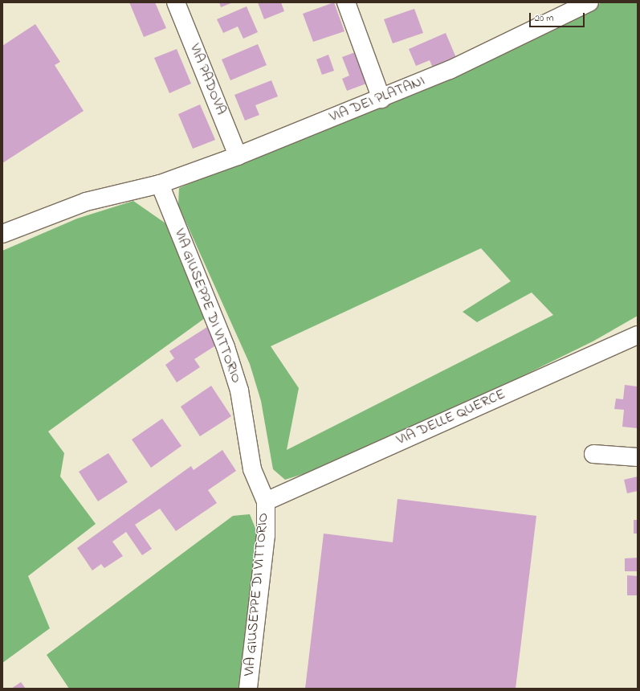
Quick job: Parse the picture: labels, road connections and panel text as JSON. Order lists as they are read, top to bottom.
{
  "streets": {
    "street": [
      "VIA PADOVA",
      "VIA DEI PLATANI",
      "VIA GIUSEPPE DI VITTORIO",
      "VIA DELLE QUERCE"
    ]
  },
  "crossings": [
    ["VIA PADOVA", "VIA DEI PLATANI"],
    ["VIA DEI PLATANI", "VIA GIUSEPPE DI VITTORIO"],
    ["VIA GIUSEPPE DI VITTORIO", "VIA DELLE QUERCE"]
  ],
  "scale_bar": "20 m"
}
